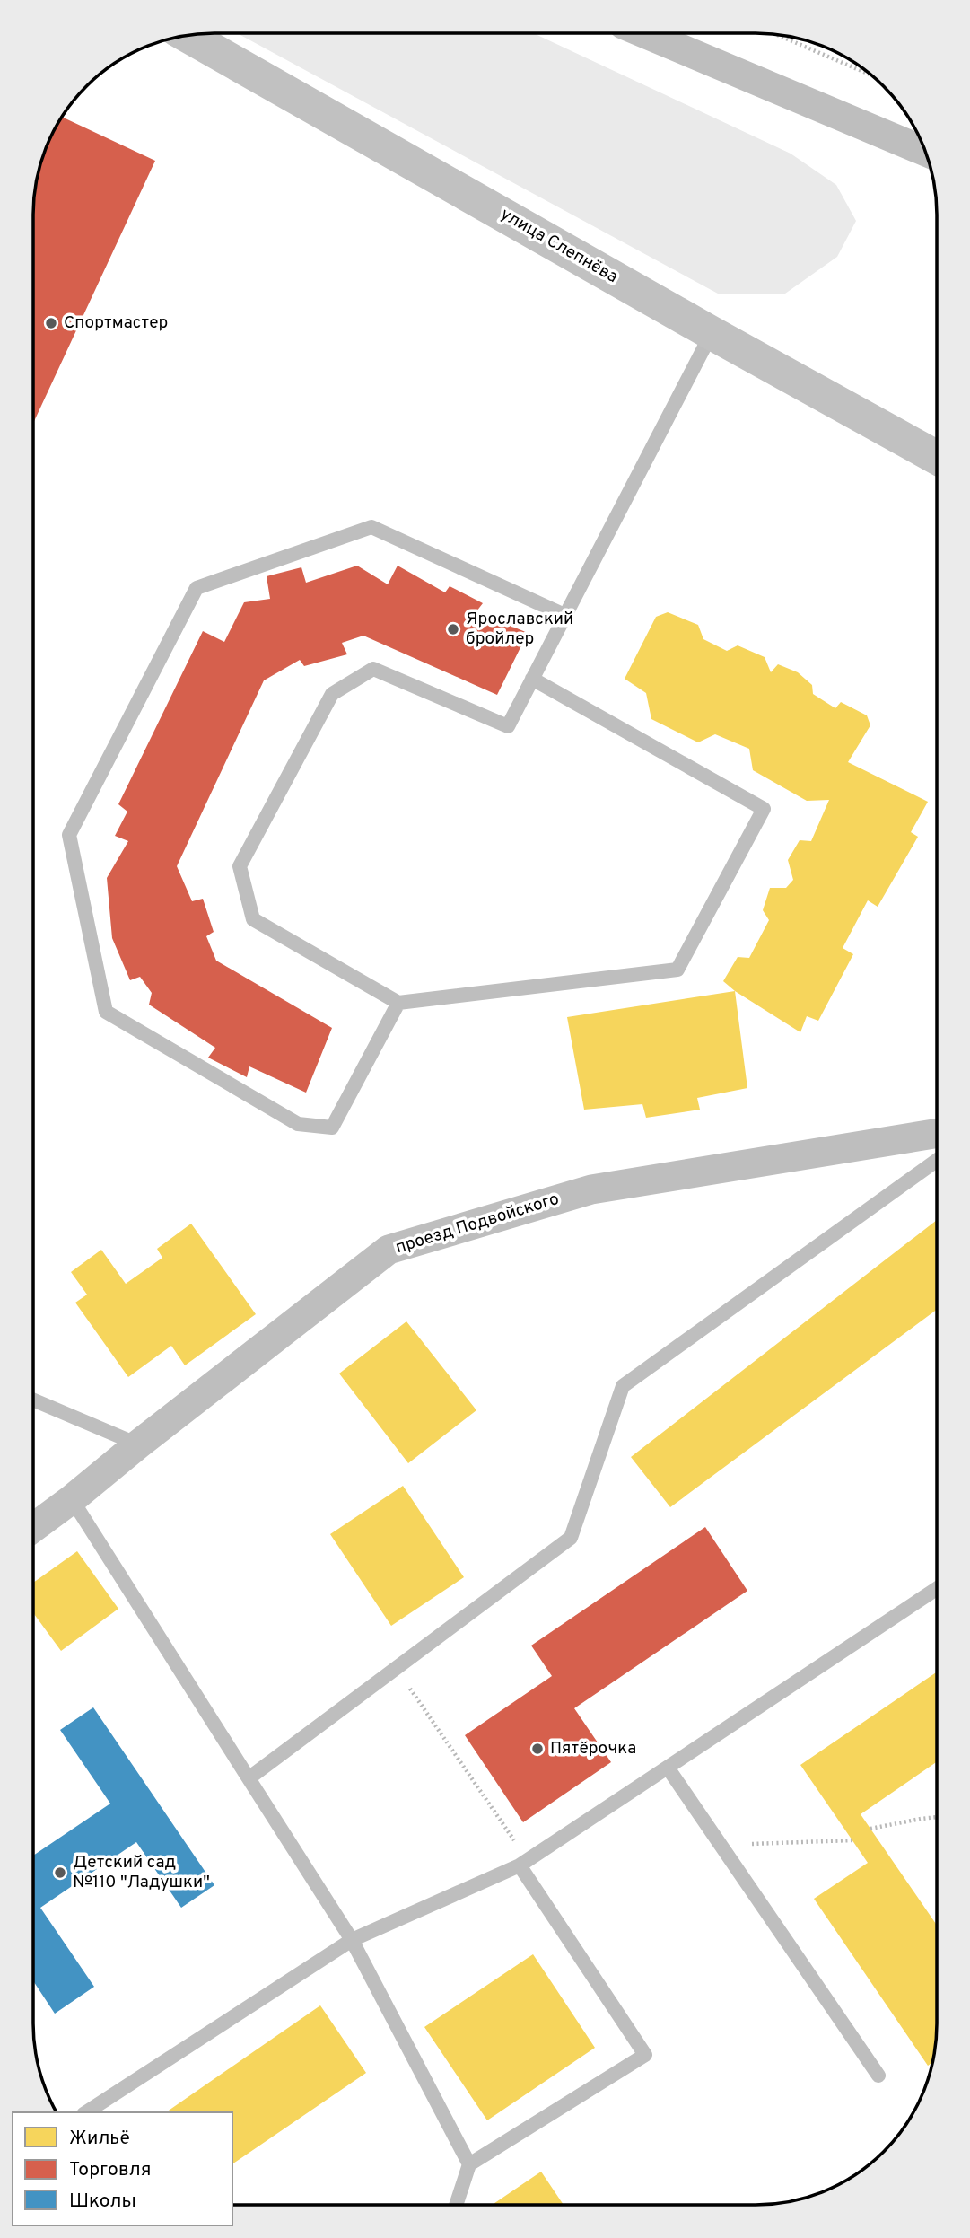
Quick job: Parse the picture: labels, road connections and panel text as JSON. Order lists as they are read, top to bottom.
{
  "streets": {
    "street": ["улица Слепнёва", "проезд Подвойского"]
  },
  "places": [
    "Спортмастер",
    "Ярославский бройлер",
    "Пятёрочка",
    "Детский сад №110 \"Ладушки\""
  ],
  "legend": ["Жильё", "Торговля", "Школы"]
}
